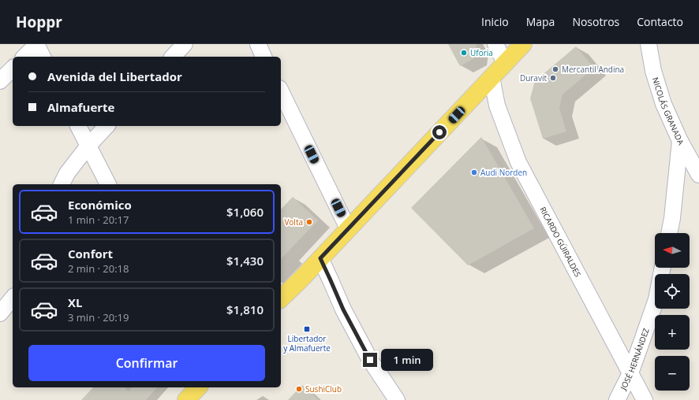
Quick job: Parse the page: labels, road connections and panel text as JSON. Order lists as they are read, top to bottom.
{
  "streets": {
    "street": ["NICOLÁS GRANADA", "RICARDO GÜIRALDES", "JOSÉ HERNÁNDEZ"]
  },
  "crossings": [
    ["RICARDO GÜIRALDES", "JOSÉ HERNÁNDEZ"]
  ],
  "places": {
    "other": [
      "Uforia",
      "Mercantil Andina",
      "Duravit",
      "Audi Norden",
      "Volta",
      "SushiClub"
    ],
    "transit": ["Libertador y Almafuerte"]
  },
  "north": "left",
  "page": {
    "header": "Hoppr",
    "nav": [
      "Inicio",
      "Mapa",
      "Nosotros",
      "Contacto"
    ],
    "banner": ["Avenida del Libertador", "Almafuerte"],
    "list": [
      {
        "name": "Económico",
        "note": "1 min · 20:17",
        "value": "$1,060"
      },
      {
        "name": "Confort",
        "note": "2 min · 20:18",
        "value": "$1,430"
      },
      {
        "name": "XL",
        "note": "3 min · 20:19",
        "value": "$1,810"
      }
    ],
    "map_buttons": ["+", "−"],
    "buttons": "Confirmar",
    "bubble": "1 min"
  }
}
